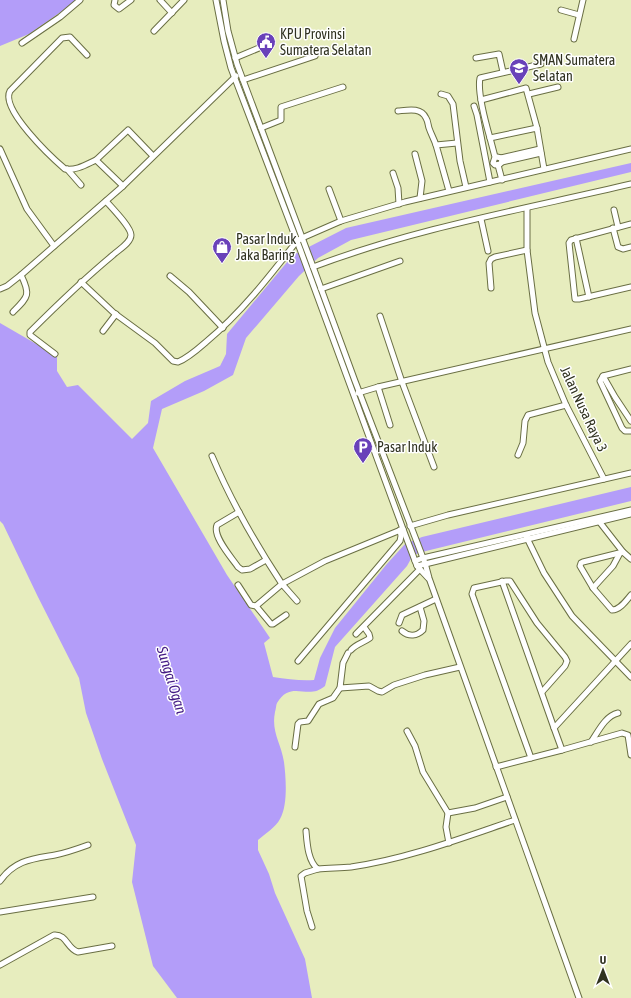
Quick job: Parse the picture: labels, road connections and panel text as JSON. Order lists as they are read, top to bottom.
{
  "streets": {
    "street": ["Jalan Nusa Raya 3"]
  },
  "water": ["Sungai Ogan"],
  "places": {
    "public building": ["KPU Provinsi Sumatera Selatan"],
    "school or university": ["SMAN Sumatera Selatan"],
    "shop": ["Pasar Induk Jaka Baring"],
    "parking": ["Pasar Induk"]
  },
  "north": "top"
}
